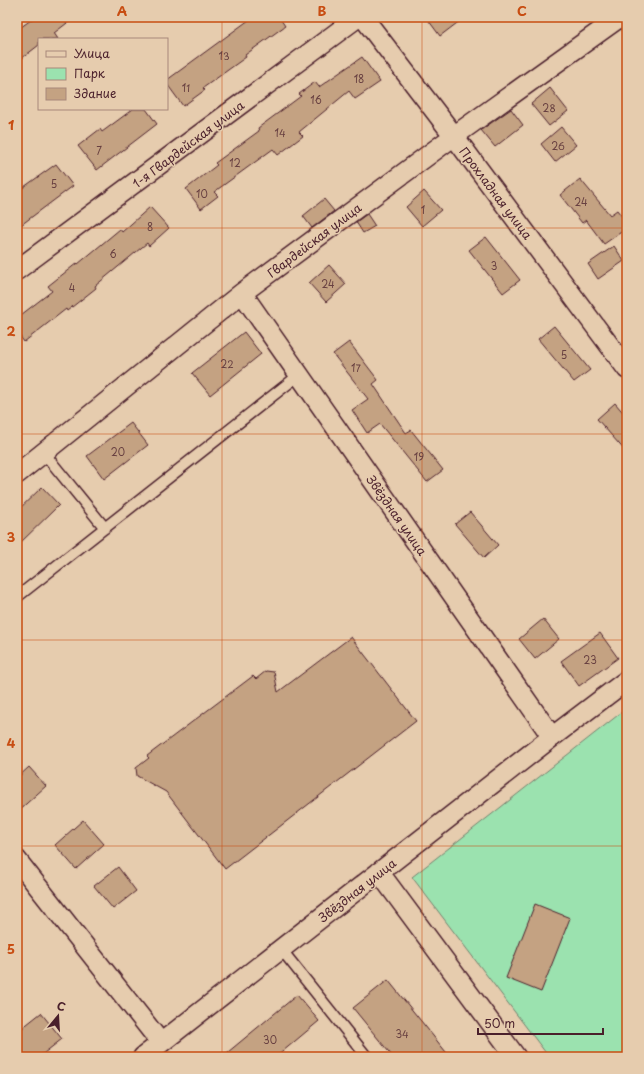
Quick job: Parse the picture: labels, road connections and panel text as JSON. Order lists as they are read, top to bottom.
{
  "streets": {
    "street": [
      "1-я Гвардейская улица",
      "Прохладная улица",
      "Гвардейская улица",
      "Звёздная улица"
    ]
  },
  "crossings": [
    ["Прохладная улица", "Гвардейская улица"],
    ["Гвардейская улица", "Звёздная улица"]
  ],
  "house_numbers": [
    "13",
    "18",
    "11",
    "16",
    "28",
    "14",
    "26",
    "7",
    "12",
    "5",
    "10",
    "24",
    "1",
    "8",
    "6",
    "3",
    "24",
    "4",
    "5",
    "22",
    "17",
    "20",
    "19",
    "23",
    "34",
    "30"
  ],
  "legend": ["Улица", "Парк", "Здание"],
  "scale_bar": "50 m",
  "north": "top",
  "grid": {
    "columns": ["A", "B", "C"],
    "rows": [
      "1",
      "2",
      "3",
      "4",
      "5"
    ]
  }
}
